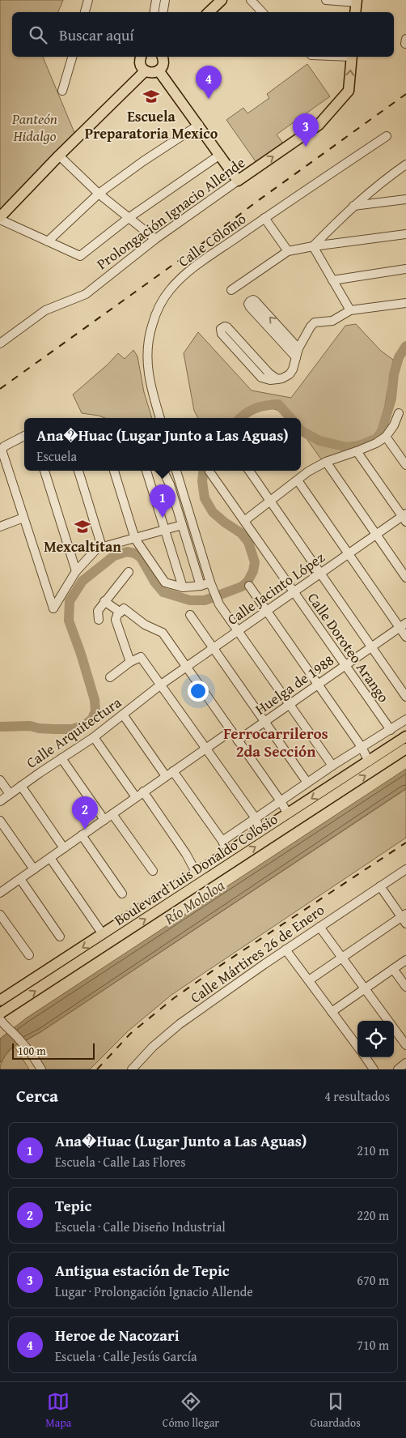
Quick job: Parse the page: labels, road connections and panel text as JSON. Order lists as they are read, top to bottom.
{
  "streets": {
    "main road": ["Prolongación Ignacio Allende", "Boulevard Luis Donaldo Colosio"],
    "street": [
      "Calle Colomo",
      "Calle Jacinto López",
      "Calle Doroteo Arango",
      "Huelga de 1988",
      "Calle Arquitectura",
      "Calle Mártires 26 de Enero"
    ]
  },
  "crossings": [
    ["Calle Jacinto López", "Calle Doroteo Arango"],
    ["Calle Jacinto López", "Calle Arquitectura"],
    ["Calle Doroteo Arango", "Huelga de 1988"],
    ["Calle Doroteo Arango", "Boulevard Luis Donaldo Colosio"]
  ],
  "one_way": ["Prolongación Ignacio Allende"],
  "districts": ["Ferrocarrileros 2da Sección"],
  "water": ["Río Mololoa"],
  "parks": ["Panteón Hidalgo"],
  "places": {
    "school or university": ["Escuela Preparatoria Mexico", "Mexcaltitan"]
  },
  "scale_bar": "100 m",
  "page": {
    "search": "Buscar aquí",
    "pins": [
      "4",
      "3",
      "1",
      "2"
    ],
    "popup": ["Ana�Huac (Lugar Junto a Las Aguas)", "Escuela"],
    "scale": "100 m",
    "heading": ["Cerca", "4 resultados"],
    "list": [
      {
        "mark": "1",
        "name": "Ana�Huac (Lugar Junto a Las Aguas)",
        "note": "Escuela · Calle Las Flores",
        "value": "210 m"
      },
      {
        "mark": "2",
        "name": "Tepic",
        "note": "Escuela · Calle Diseño Industrial",
        "value": "220 m"
      },
      {
        "mark": "3",
        "name": "Antigua estación de Tepic",
        "note": "Lugar · Prolongación Ignacio Allende",
        "value": "670 m"
      },
      {
        "mark": "4",
        "name": "Heroe de Nacozari",
        "note": "Escuela · Calle Jesús García",
        "value": "710 m"
      }
    ],
    "nav": ["Mapa", "Cómo llegar", "Guardados"]
  }
}
